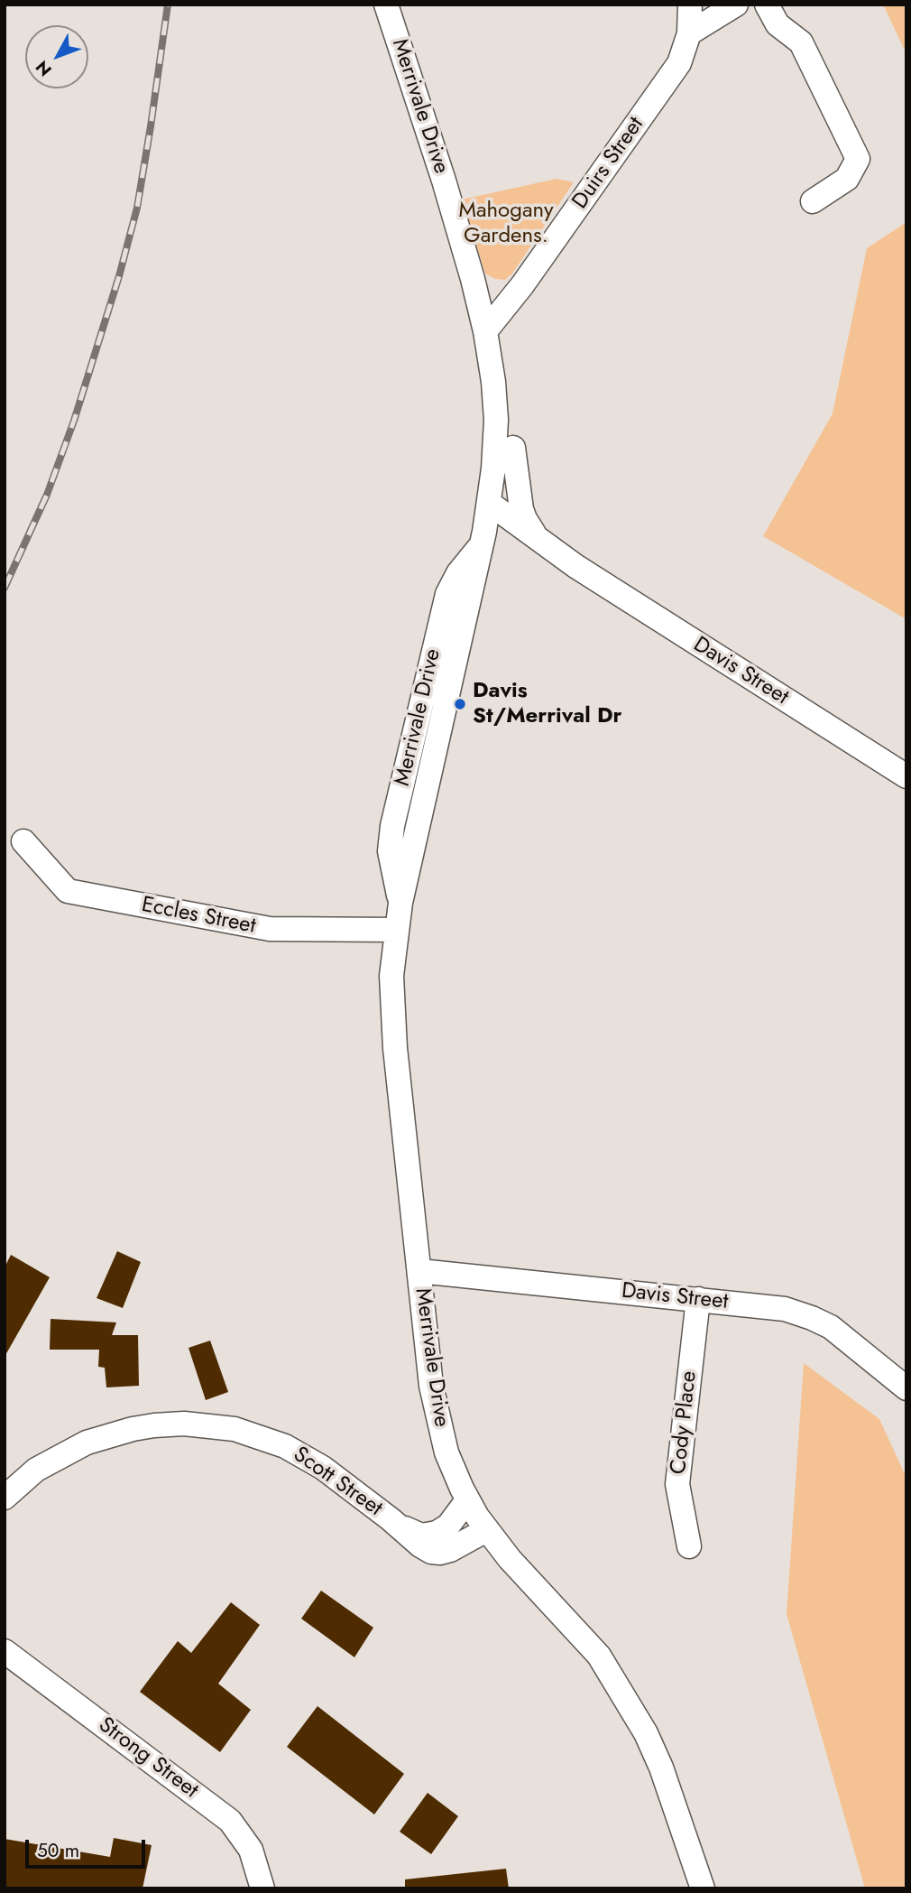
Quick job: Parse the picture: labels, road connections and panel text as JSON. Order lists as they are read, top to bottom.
{
  "streets": {
    "street": [
      "Merrivale Drive",
      "Duirs Street",
      "Davis Street",
      "Eccles Street",
      "Cody Place",
      "Scott Street",
      "Strong Street"
    ]
  },
  "crossings": [
    ["Merrivale Drive", "Duirs Street"],
    ["Merrivale Drive", "Davis Street"],
    ["Merrivale Drive", "Eccles Street"],
    ["Merrivale Drive", "Scott Street"],
    ["Davis Street", "Cody Place"]
  ],
  "parks": ["Mahogany Gardens."],
  "places": ["Davis St/Merrival Dr"],
  "scale_bar": "50 m",
  "north": "bottom left"
}
